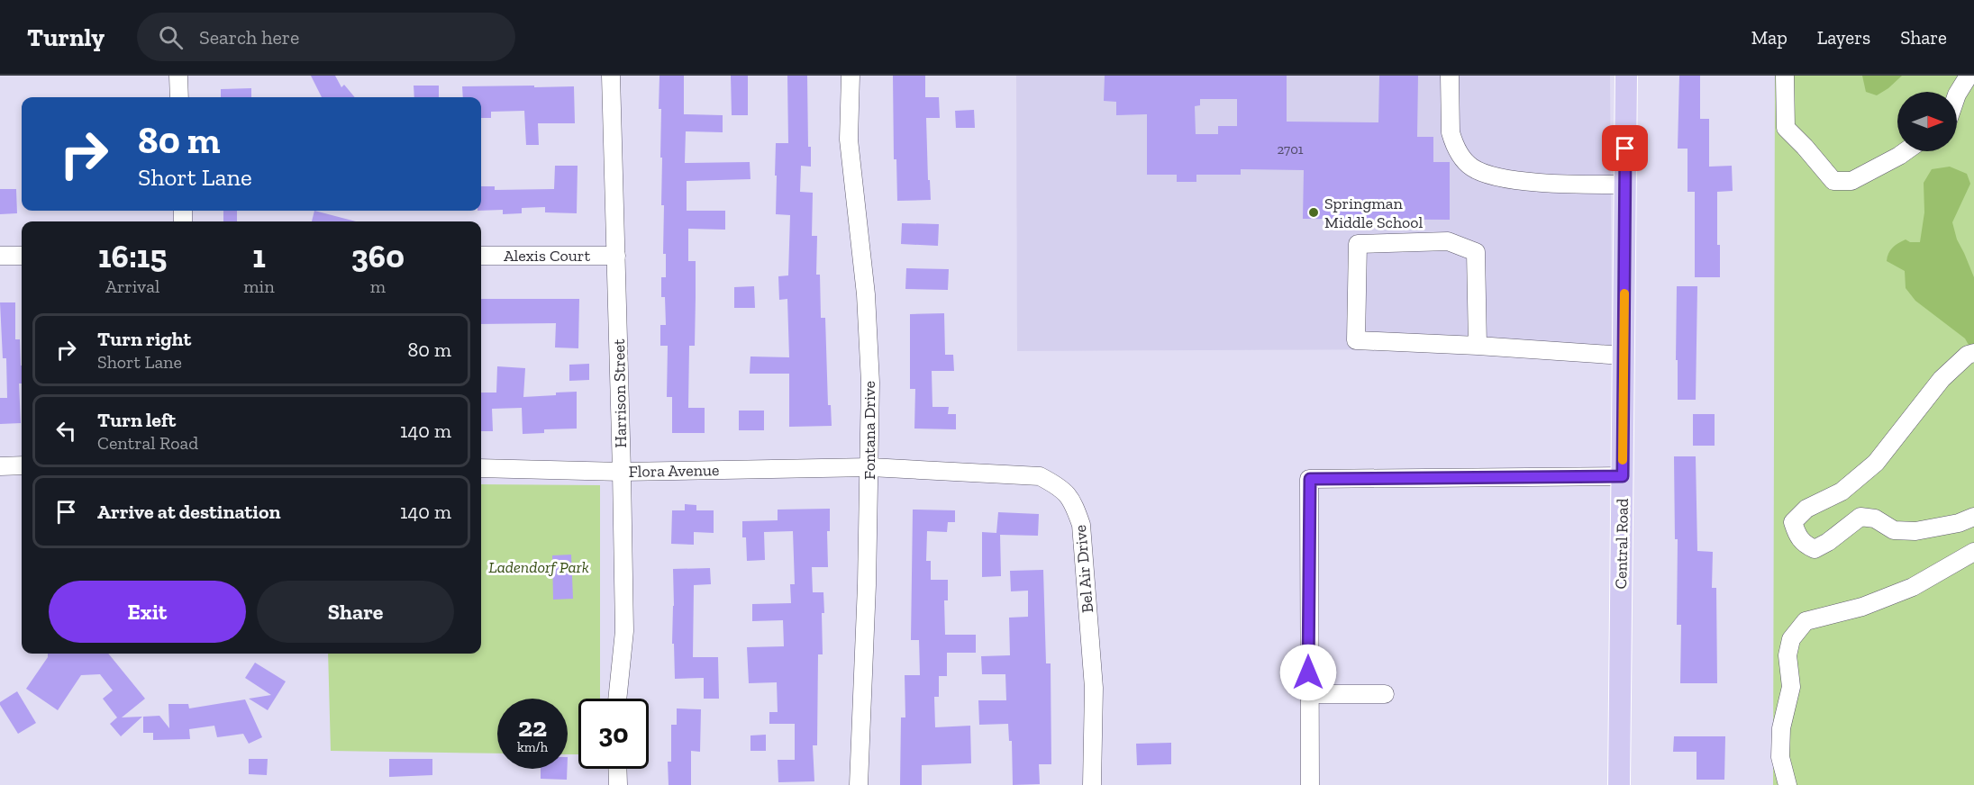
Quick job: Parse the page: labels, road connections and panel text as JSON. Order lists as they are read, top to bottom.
{
  "streets": {
    "main road": ["Central Road"],
    "street": [
      "Alexis Court",
      "Harrison Street",
      "Fontana Drive",
      "Flora Avenue",
      "Bel Air Drive"
    ]
  },
  "crossings": [
    ["Alexis Court", "Harrison Street"],
    ["Harrison Street", "Flora Avenue"],
    ["Fontana Drive", "Flora Avenue"],
    ["Fontana Drive", "Bel Air Drive"],
    ["Flora Avenue", "Bel Air Drive"]
  ],
  "parks": ["Ladendorf Park"],
  "places": ["Springman Middle School"],
  "house_numbers": ["2701"],
  "north": "right",
  "page": {
    "header": "Turnly",
    "search": "Search here",
    "nav": ["Map", "Layers", "Share"],
    "turn": ["80 m", "Short Lane"],
    "eta": [
      "16:15",
      "Arrival",
      "1",
      "min",
      "360",
      "m"
    ],
    "list": [
      {
        "name": "Turn right",
        "note": "Short Lane",
        "value": "80 m"
      },
      {
        "name": "Turn left",
        "note": "Central Road",
        "value": "140 m"
      },
      {
        "name": "Arrive at destination",
        "value": "140 m"
      }
    ],
    "buttons": ["Exit", "Share"],
    "speed": "22 km/h",
    "limit": "30"
  }
}
